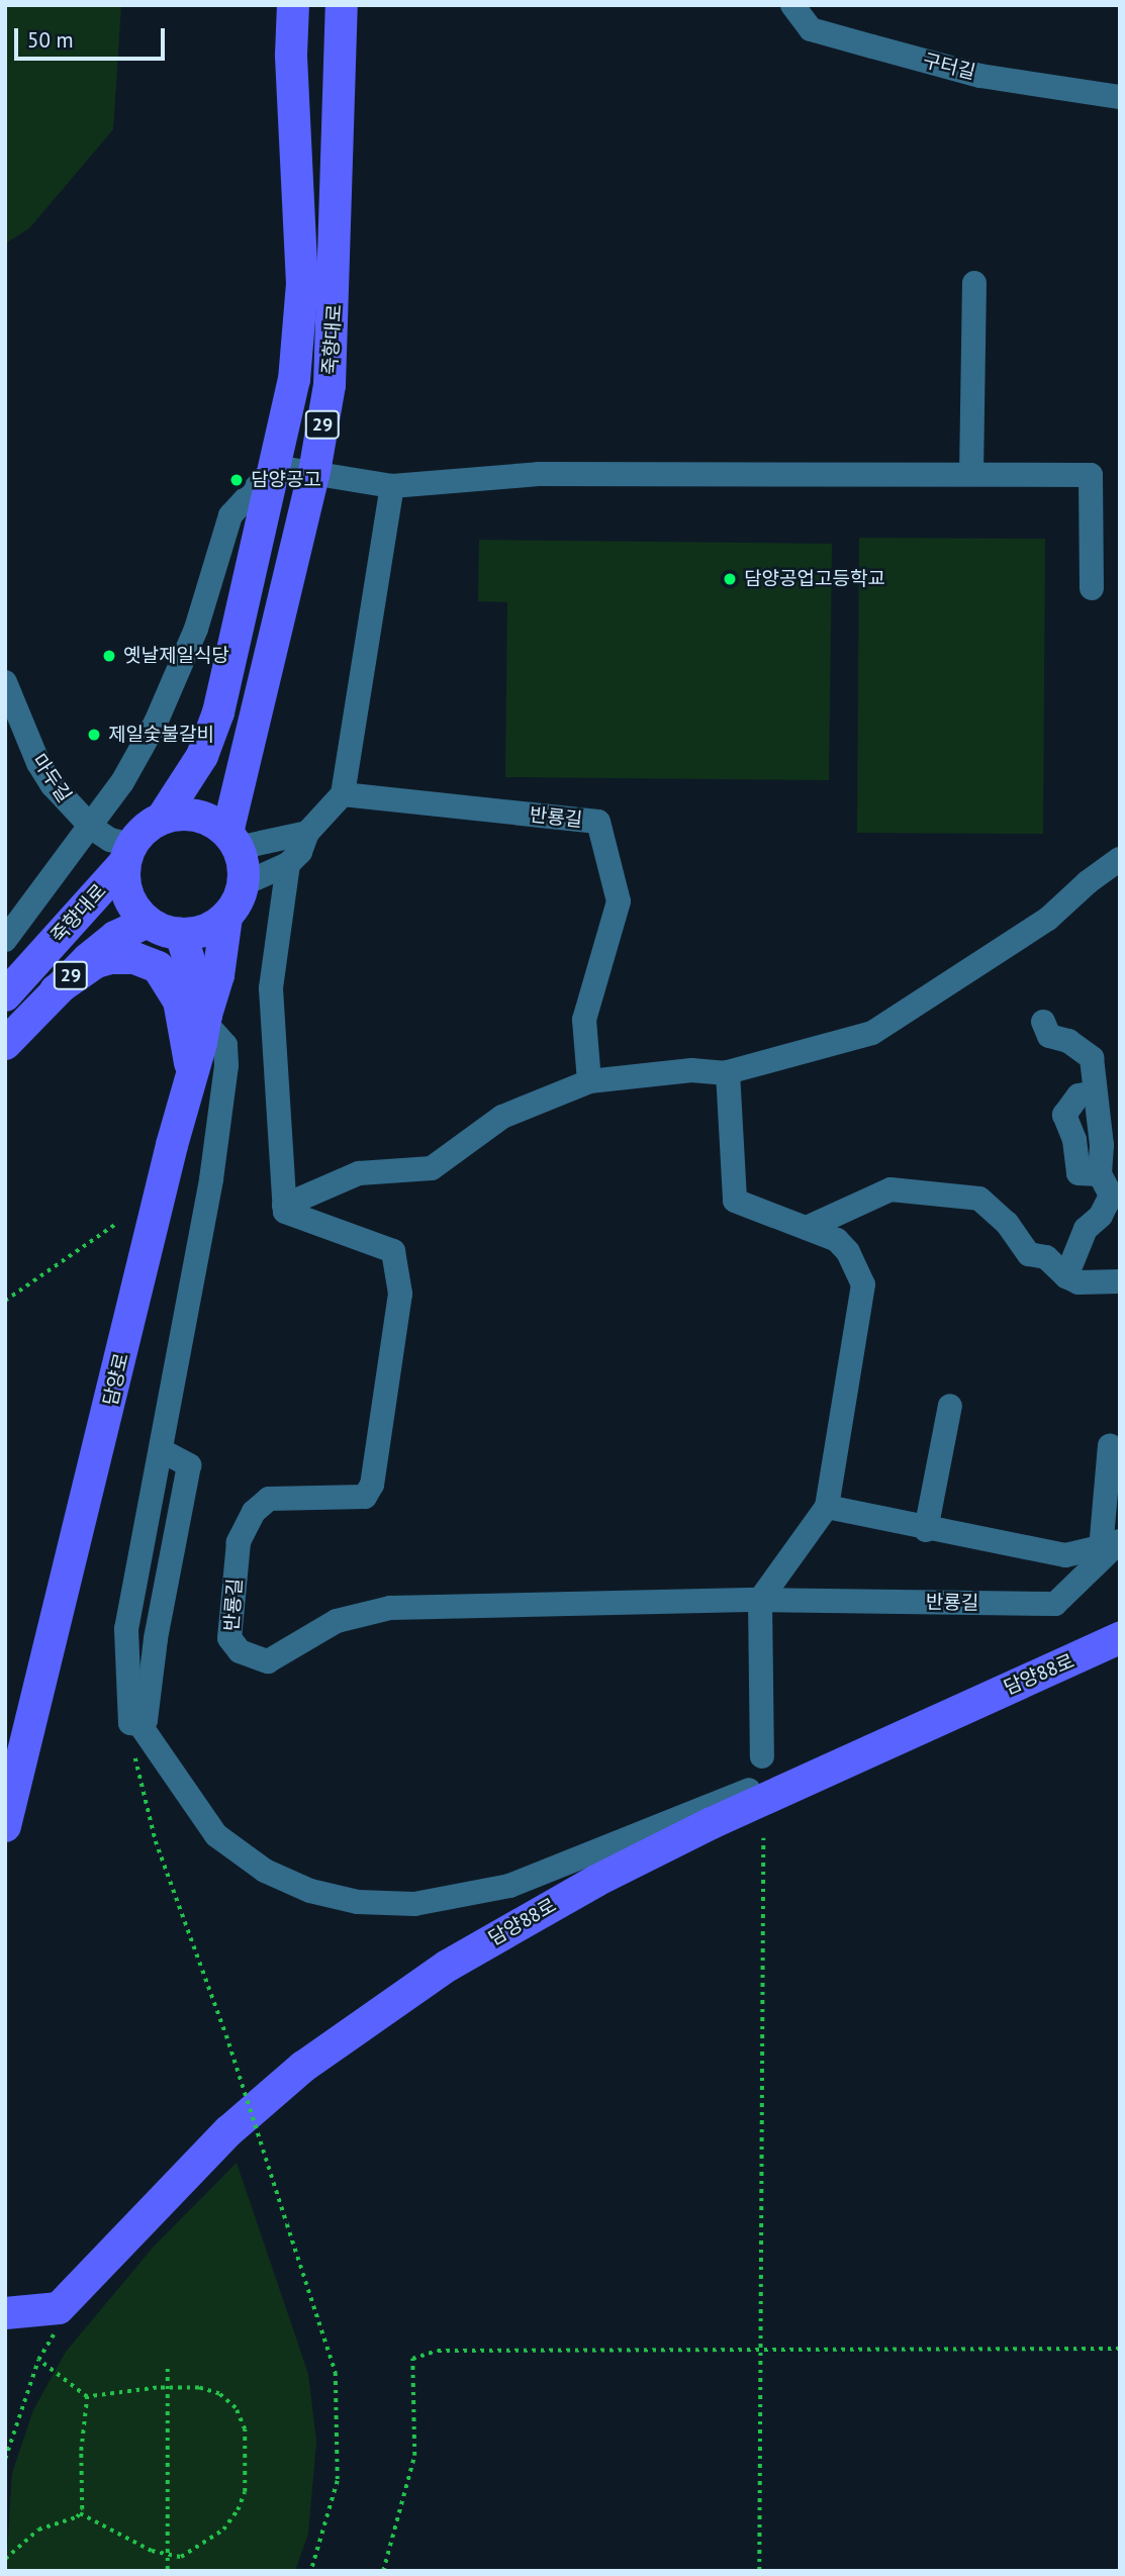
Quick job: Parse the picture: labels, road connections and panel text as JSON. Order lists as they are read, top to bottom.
{
  "streets": {
    "main road": [
      "죽향대로",
      "29",
      "담양로",
      "담양88로"
    ],
    "street": ["구터길", "마두길", "반룡길"]
  },
  "crossings": [
    ["죽향대로", "마두길"],
    ["죽향대로", "담양로"],
    ["마두길", "담양로"]
  ],
  "places": [
    "담양공고",
    "담양공업고등학교",
    "옛날제일식당",
    "제일숯불갈비"
  ],
  "scale_bar": "50 m"
}
